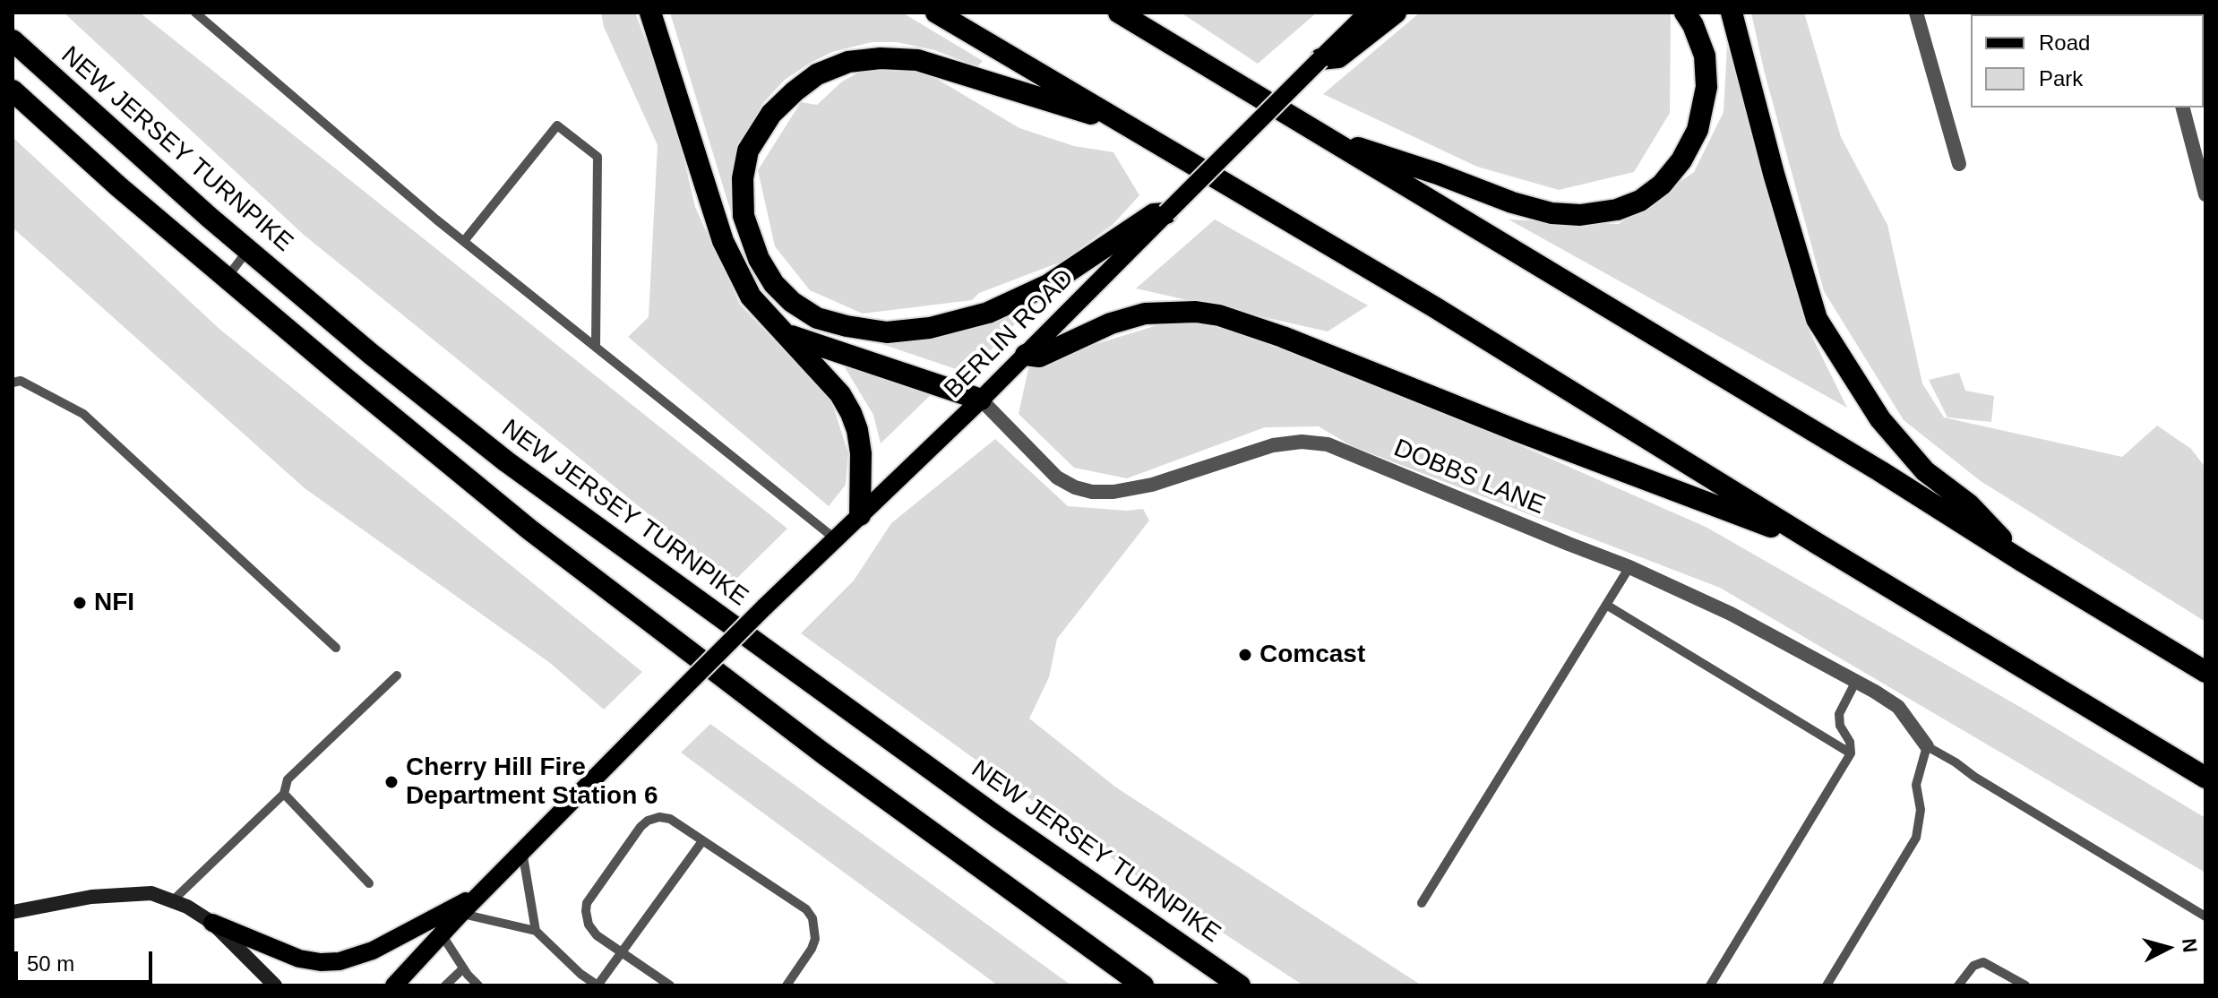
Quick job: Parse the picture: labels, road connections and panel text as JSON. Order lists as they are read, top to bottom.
{
  "streets": {
    "highway": ["NEW JERSEY TURNPIKE"],
    "main road": ["BERLIN ROAD"],
    "street": ["DOBBS LANE"]
  },
  "crossings": [
    ["BERLIN ROAD", "DOBBS LANE"]
  ],
  "places": ["NFI", "Comcast", "Cherry Hill Fire Department Station 6"],
  "legend": ["Road", "Park"],
  "scale_bar": "50 m",
  "north": "right"
}
